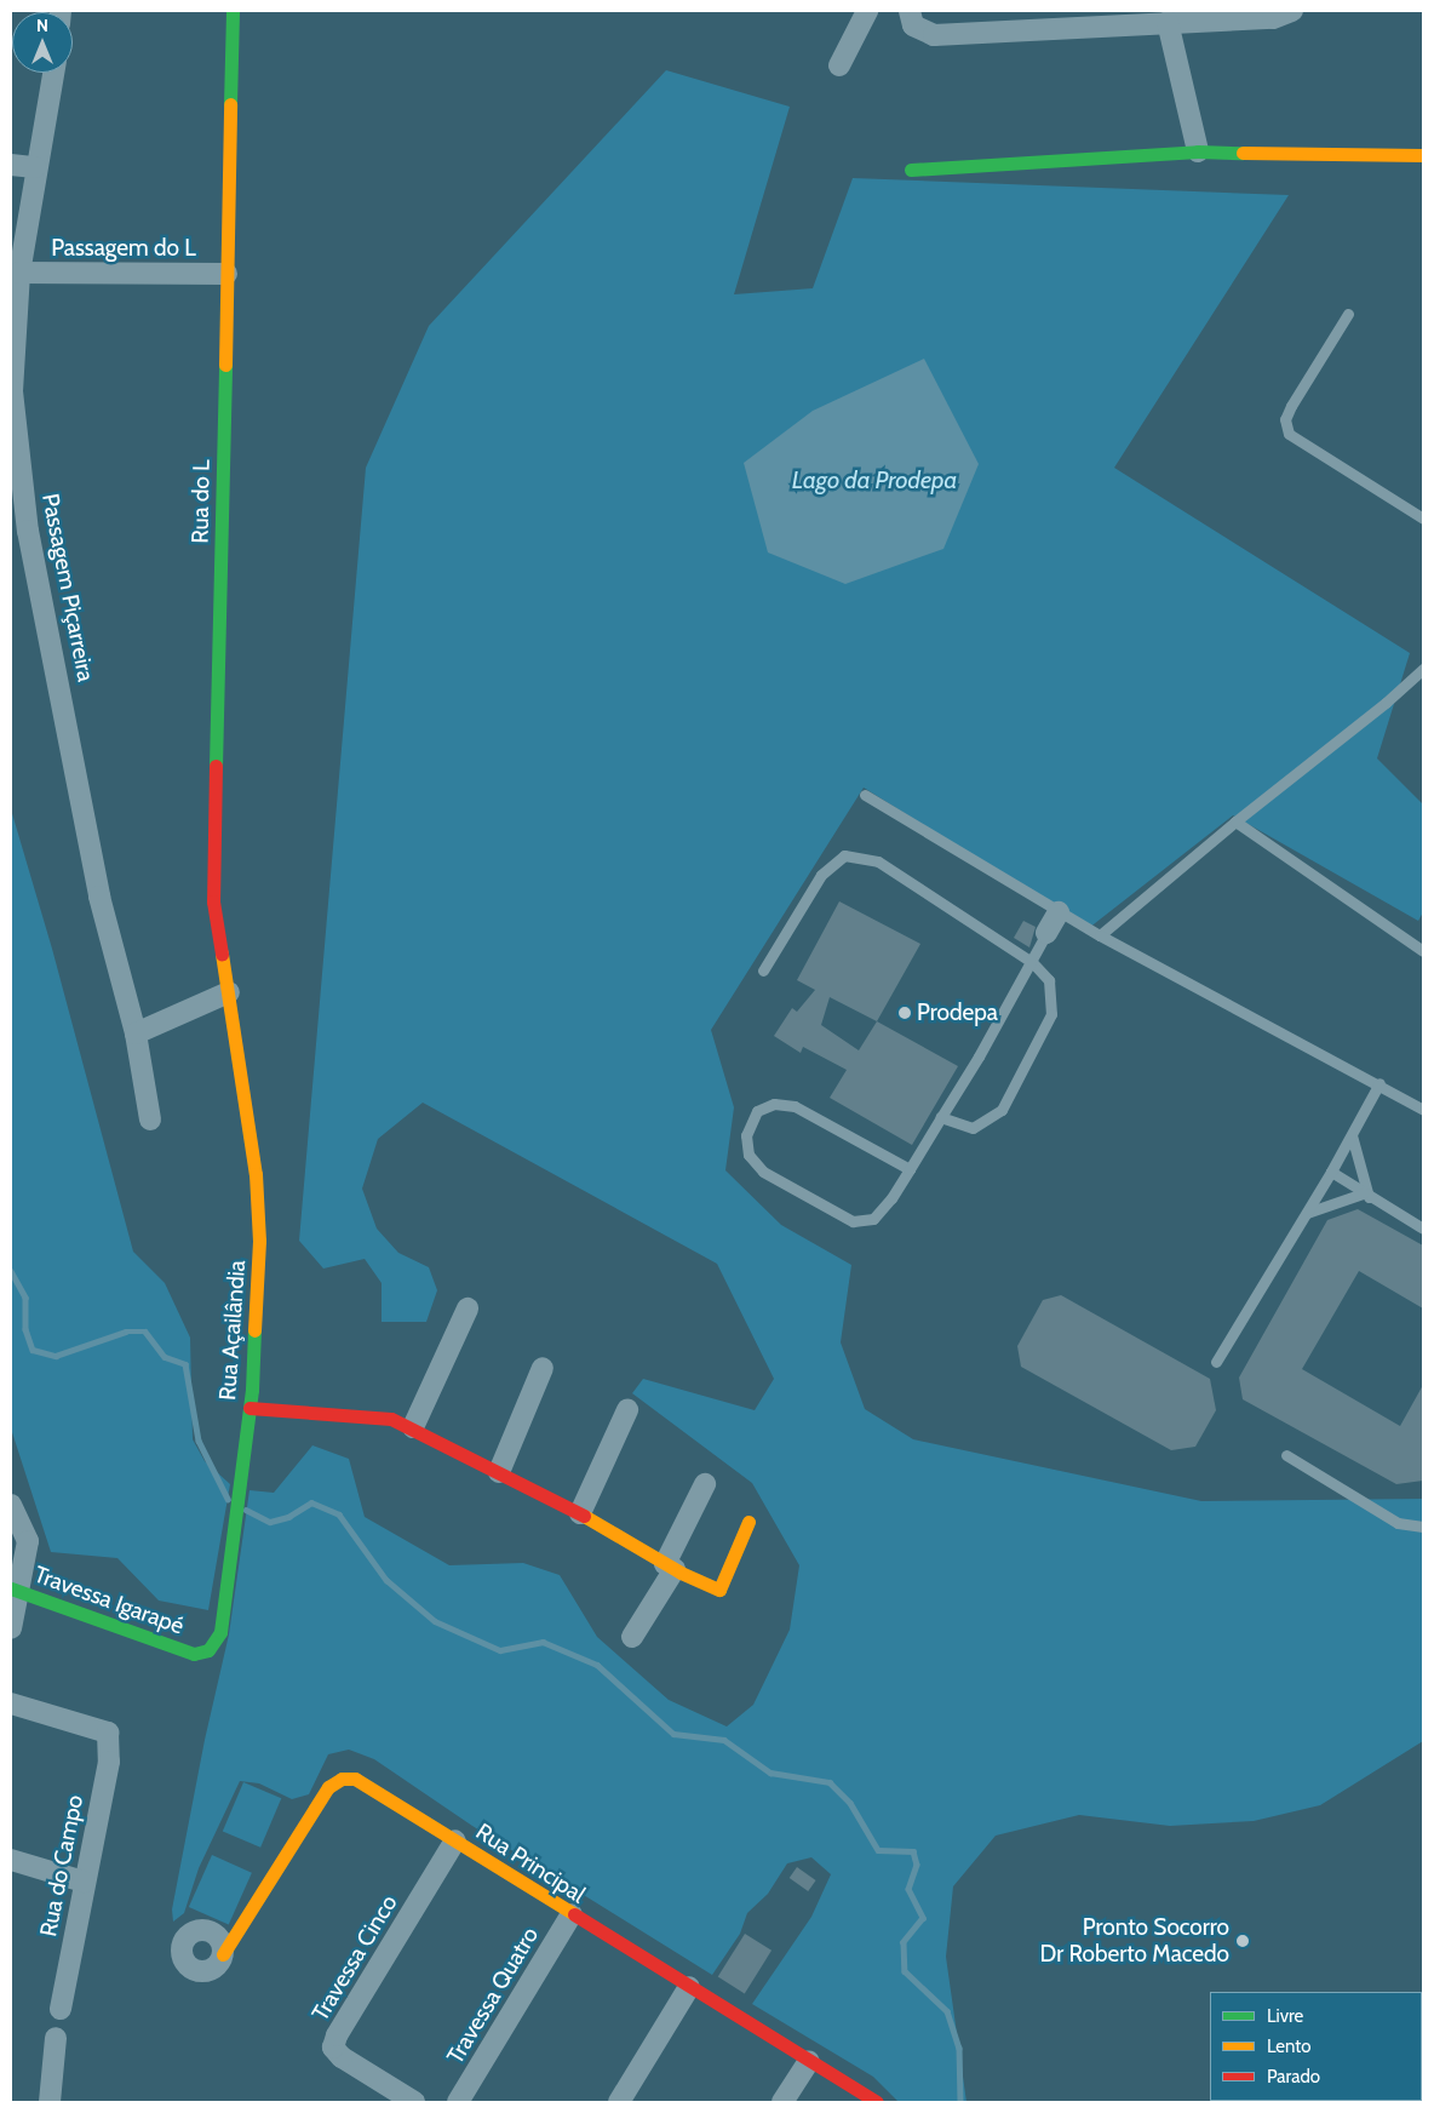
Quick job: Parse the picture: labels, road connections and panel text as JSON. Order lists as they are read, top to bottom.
{
  "streets": {
    "street": [
      "Passagem do L",
      "Rua do L",
      "Passagem Piçarreira",
      "Rua Açailândia",
      "Travessa Igarapé",
      "Rua Principal",
      "Rua do Campo",
      "Travessa Cinco",
      "Travessa Quatro"
    ]
  },
  "crossings": [
    ["Passagem do L", "Rua do L"],
    ["Passagem do L", "Passagem Piçarreira"],
    ["Rua do L", "Rua Açailândia"],
    ["Rua Açailândia", "Travessa Igarapé"],
    ["Rua Principal", "Travessa Cinco"],
    ["Rua Principal", "Travessa Quatro"]
  ],
  "water": ["Lago da Prodepa"],
  "places": ["Prodepa", "Pronto Socorro Dr Roberto Macedo"],
  "legend": ["Livre", "Lento", "Parado"],
  "north": "top"
}
